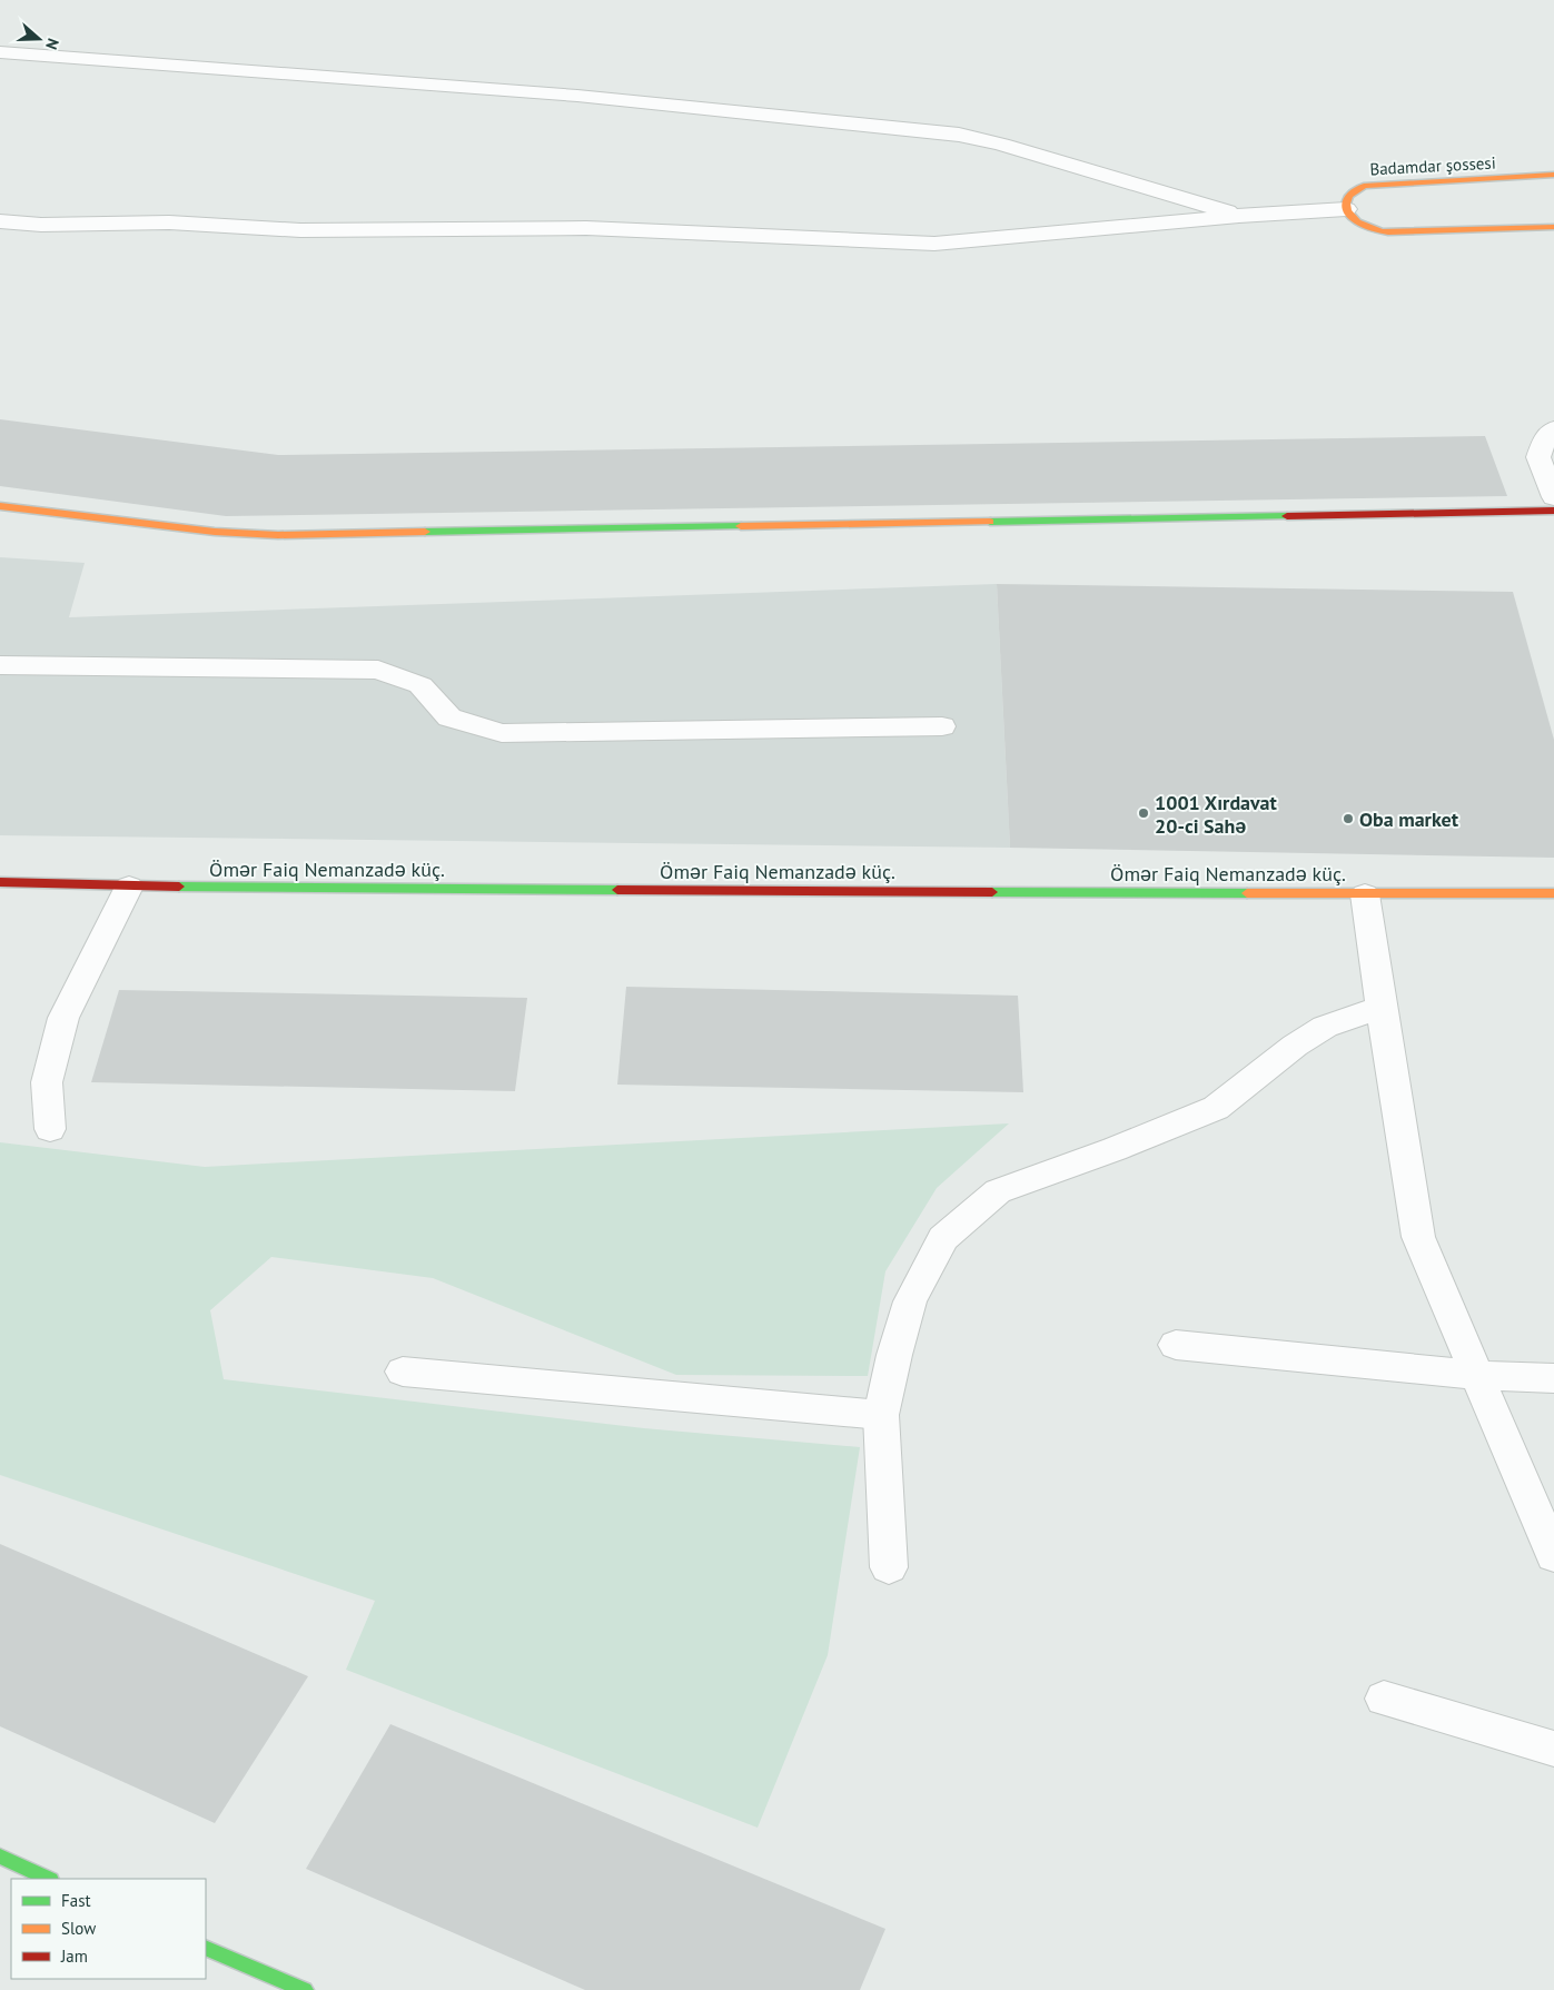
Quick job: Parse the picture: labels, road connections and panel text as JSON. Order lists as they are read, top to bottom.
{
  "streets": {
    "street": ["Badamdar şossesi", "Ömər Faiq Nemanzadə küç."]
  },
  "places": ["1001 Xırdavat 20-ci Sahə", "Oba market"],
  "legend": ["Fast", "Slow", "Jam"],
  "north": "right"
}
